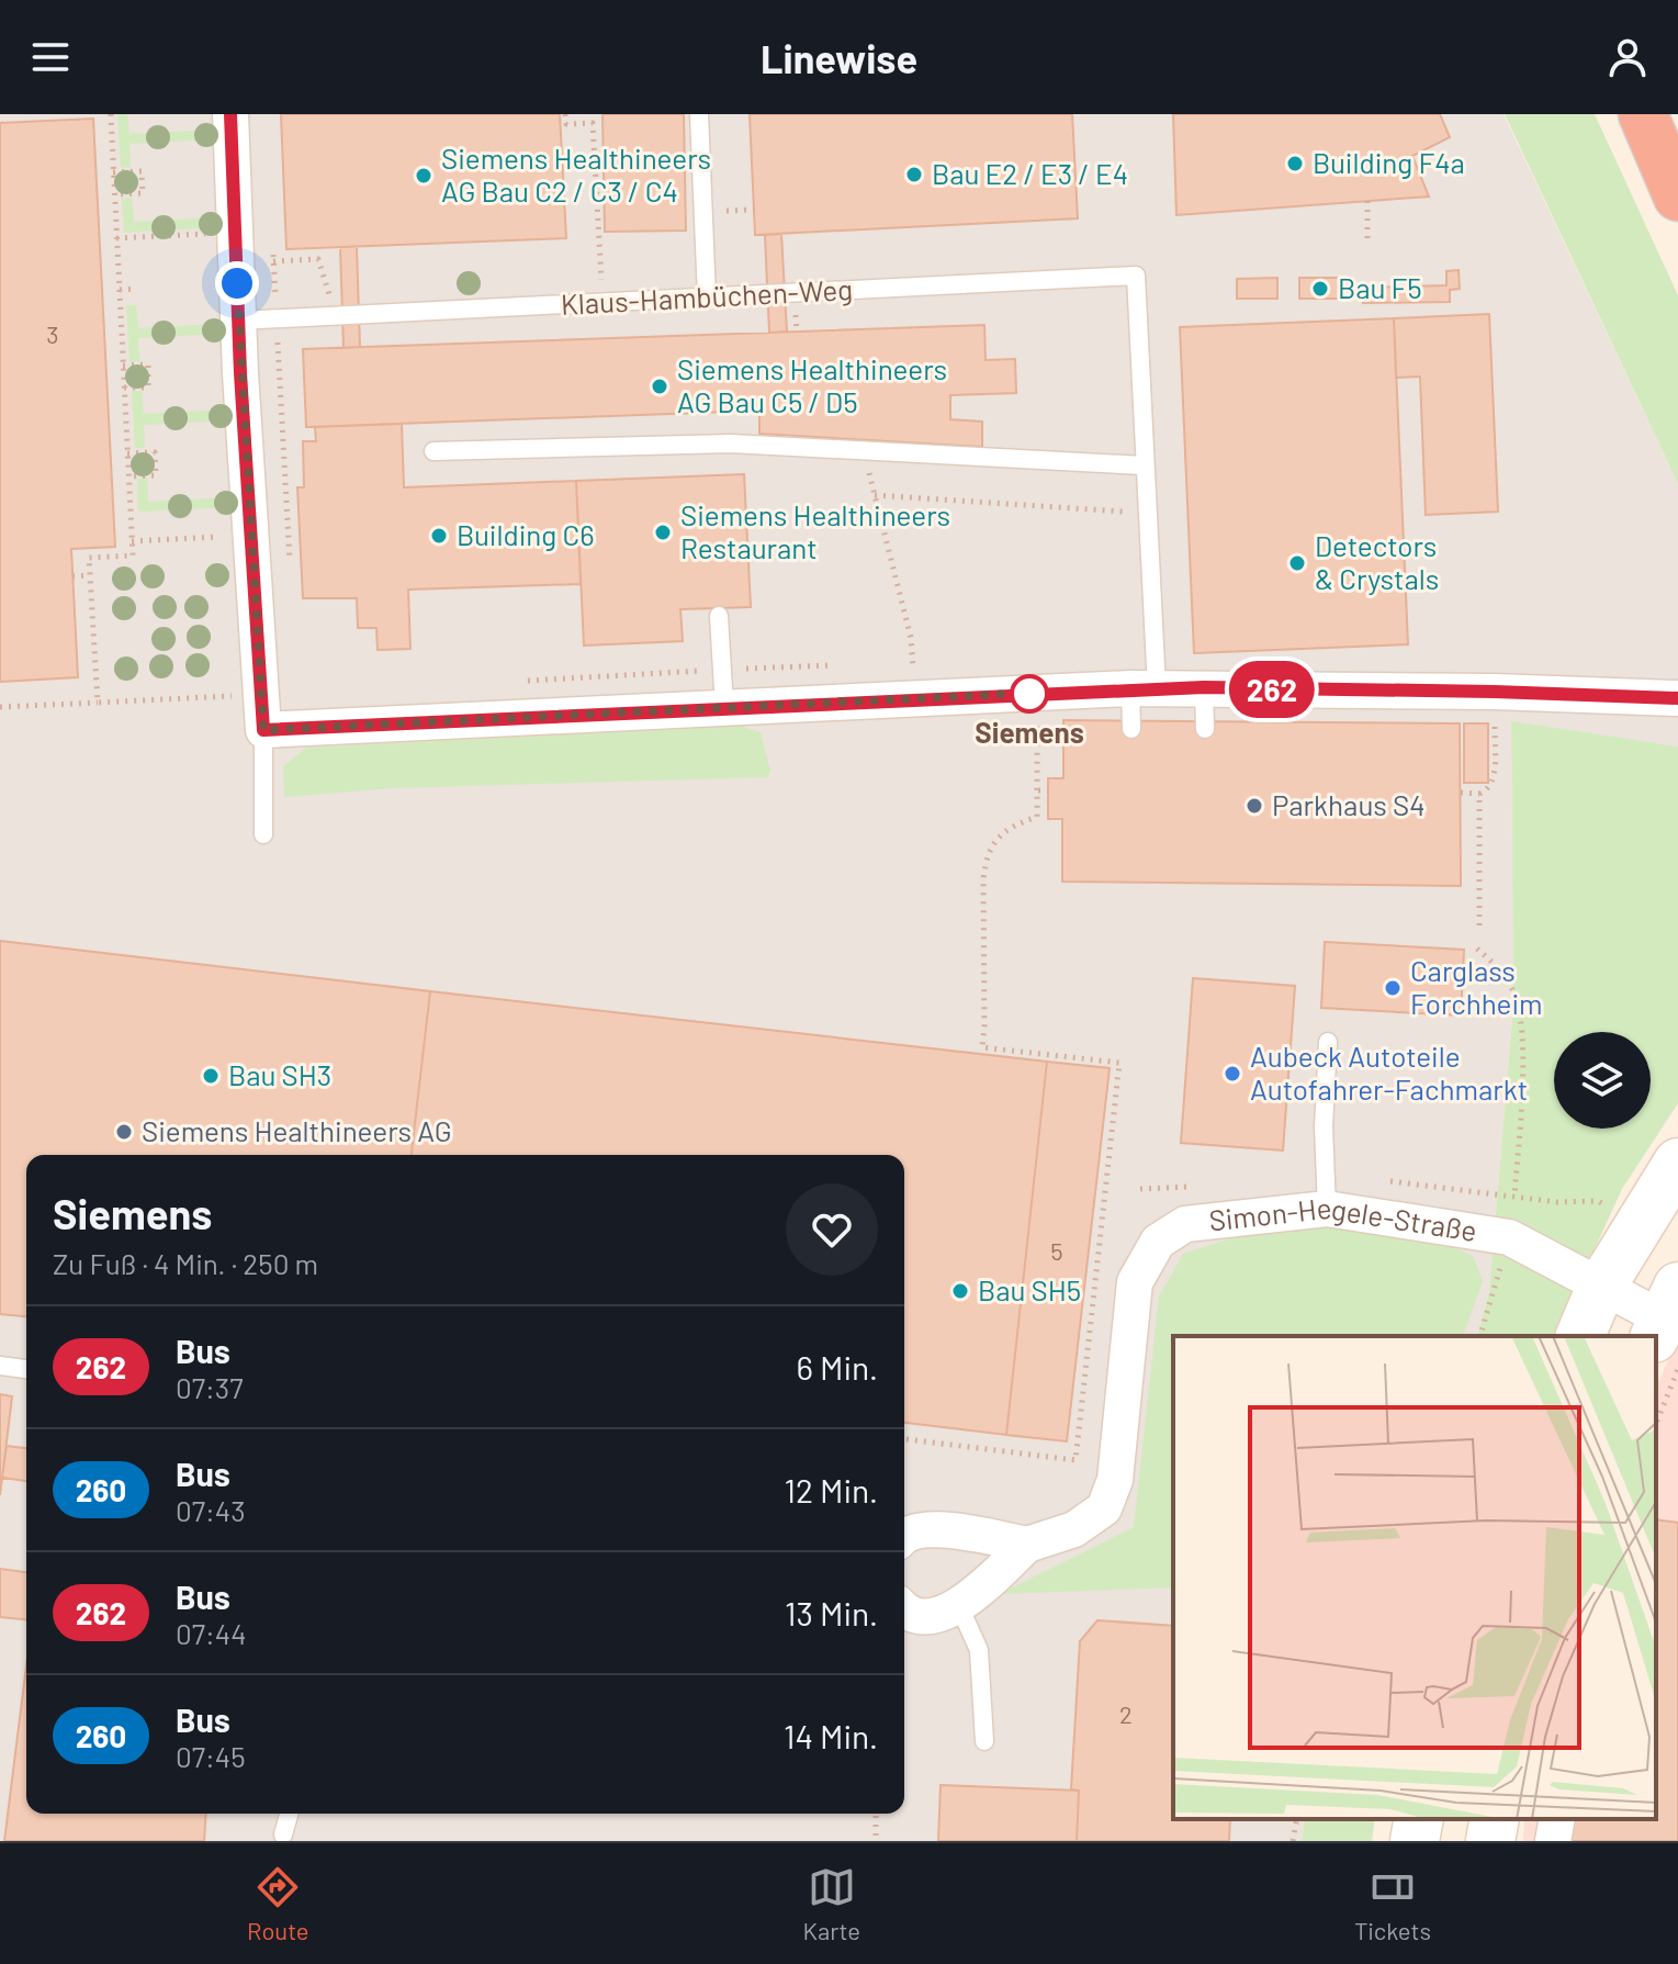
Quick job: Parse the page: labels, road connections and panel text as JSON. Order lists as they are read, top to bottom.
{
  "streets": {
    "street": ["Simon-Hegele-Straße"],
    "lane": ["Klaus-Hambüchen-Weg"]
  },
  "places": [
    "Building F4a",
    "Bau E2 / E3 / E4",
    "Siemens Healthineers AG Bau C2 / C3 / C4",
    "Bau F5",
    "Siemens Healthineers AG Bau C5 / D5",
    "Siemens Healthineers Restaurant",
    "Building C6",
    "Detectors & Crystals",
    "Siemens",
    "Parkhaus S4",
    "Carglass Forchheim",
    "Aubeck Autoteile Autofahrer-Fachmarkt",
    "Bau SH3",
    "Siemens Healthineers AG",
    "Bau SH5"
  ],
  "lines": ["bus line 262"],
  "house_numbers": ["3", "5", "2"],
  "page": {
    "header": "Linewise",
    "on_map": "262",
    "heading": ["Siemens", "Zu Fuß · 4 Min. · 250 m"],
    "list": [
      {
        "mark": "262",
        "name": "Bus",
        "note": "07:37",
        "value": "6 Min."
      },
      {
        "mark": "260",
        "name": "Bus",
        "note": "07:43",
        "value": "12 Min."
      },
      {
        "mark": "262",
        "name": "Bus",
        "note": "07:44",
        "value": "13 Min."
      },
      {
        "mark": "260",
        "name": "Bus",
        "note": "07:45",
        "value": "14 Min."
      }
    ],
    "tabs": ["Route", "Karte", "Tickets"]
  }
}
